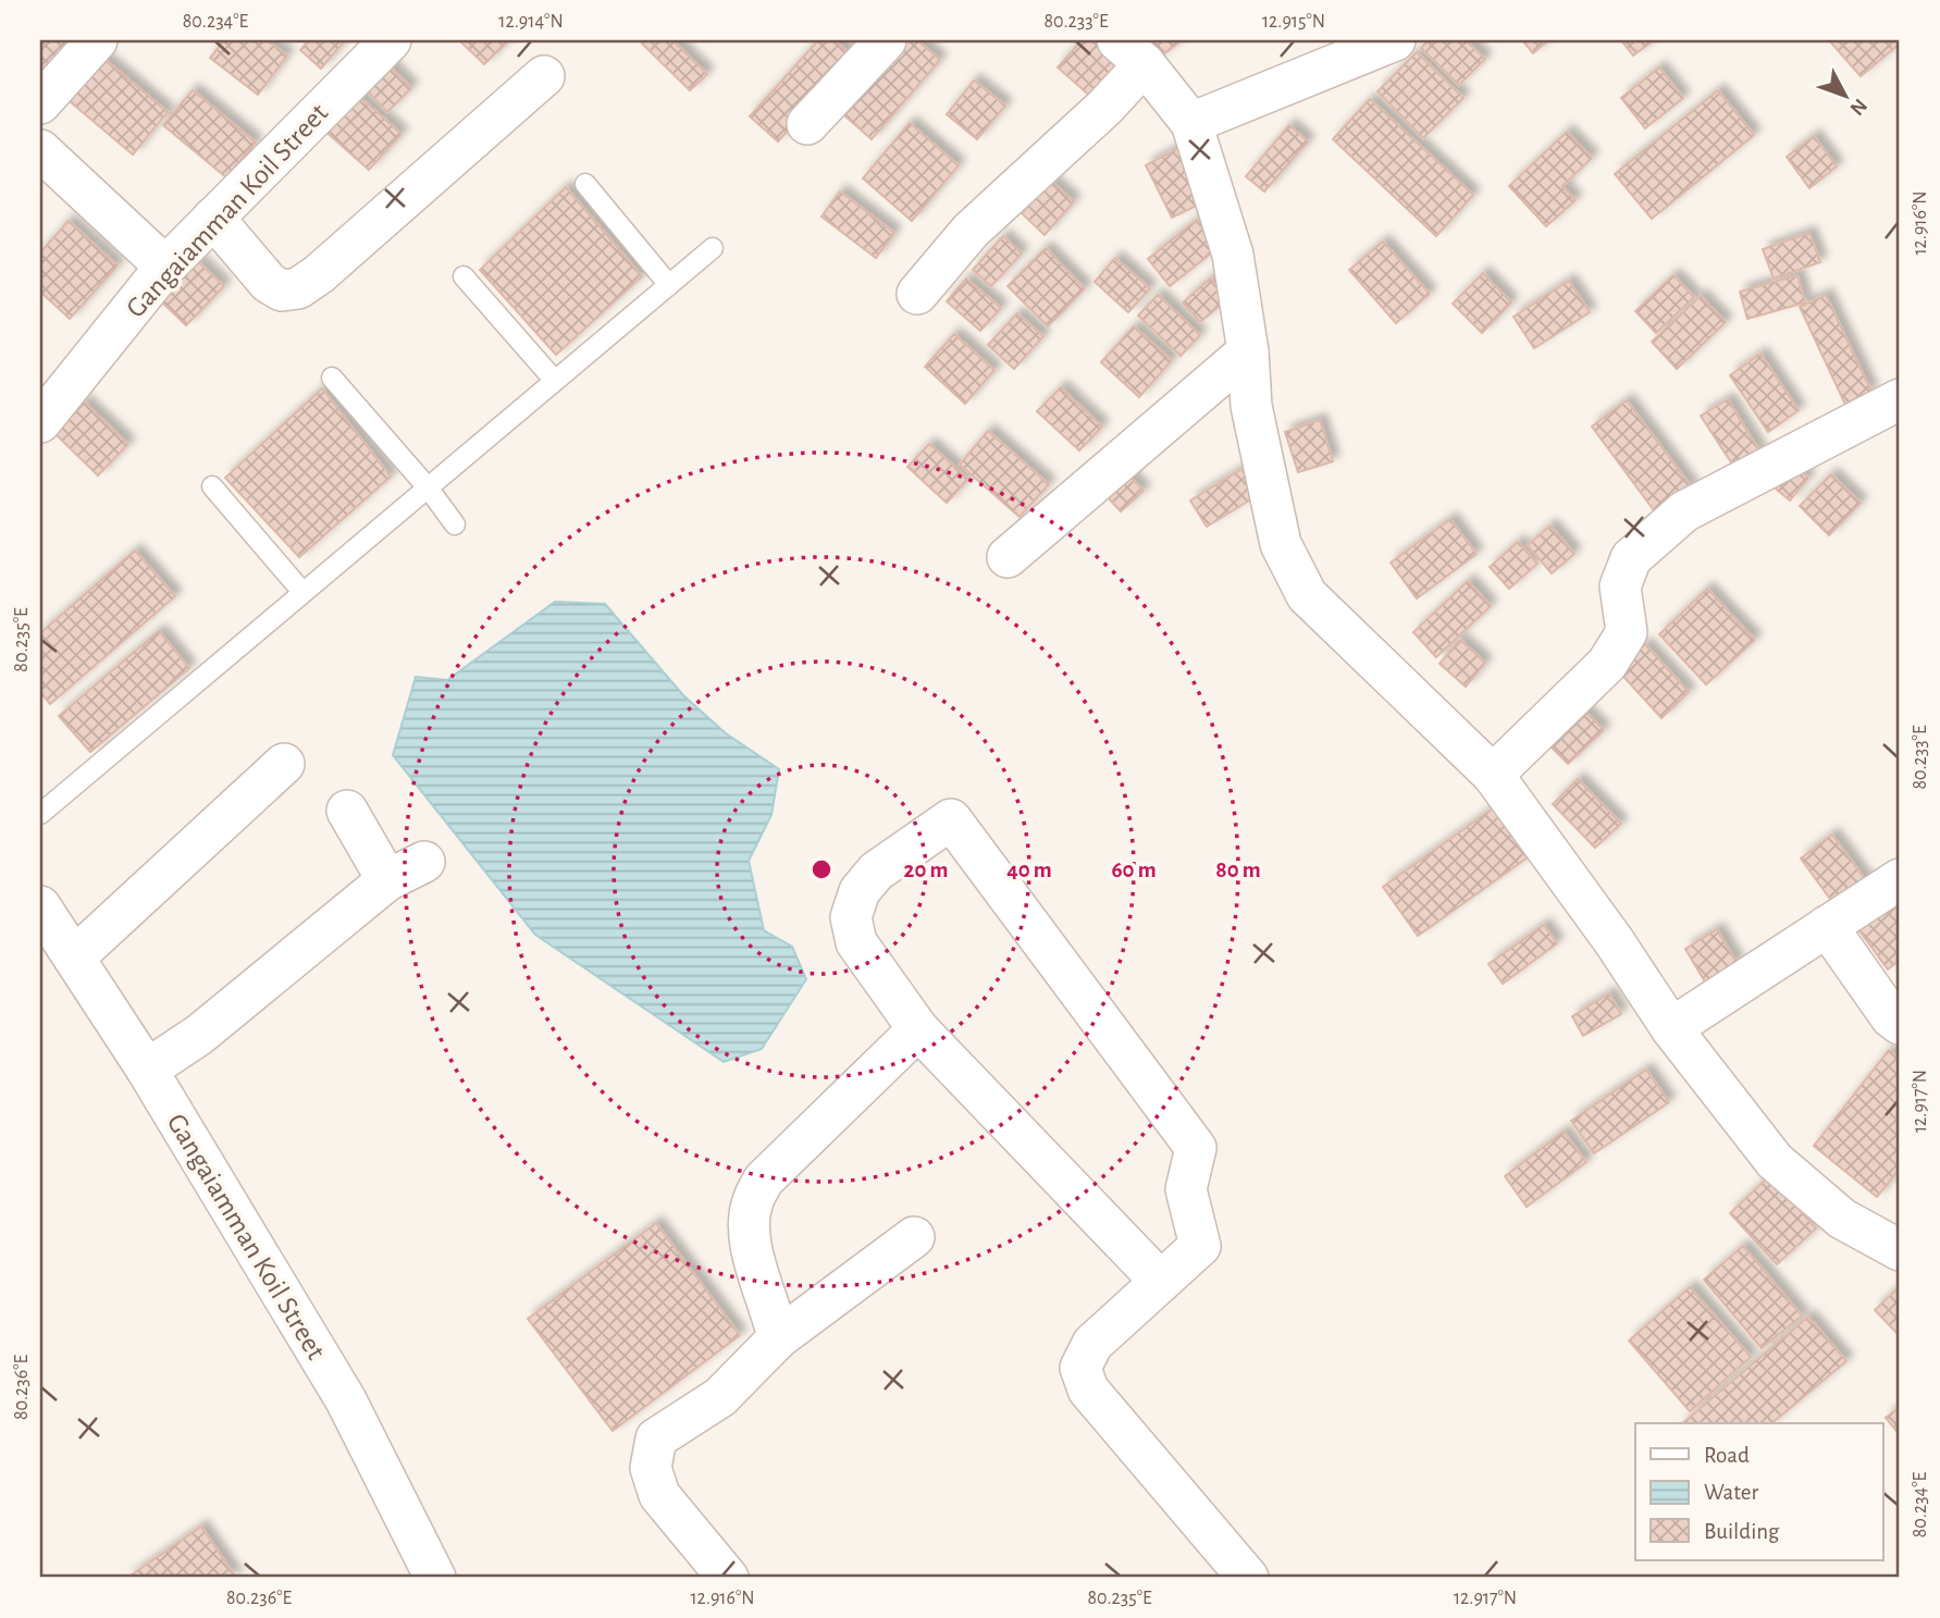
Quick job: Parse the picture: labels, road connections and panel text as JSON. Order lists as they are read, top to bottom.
{
  "streets": {
    "street": ["Gangaiamman Koil Street"]
  },
  "legend": ["Road", "Water", "Building"],
  "north": "bottom right",
  "coordinates": [
    "80.234°E",
    "12.914°N",
    "80.233°E",
    "12.915°N",
    "12.916°N",
    "80.235°E",
    "12.917°N",
    "80.236°E"
  ],
  "rings": [
    "20 m",
    "40 m",
    "60 m",
    "80 m"
  ]
}
